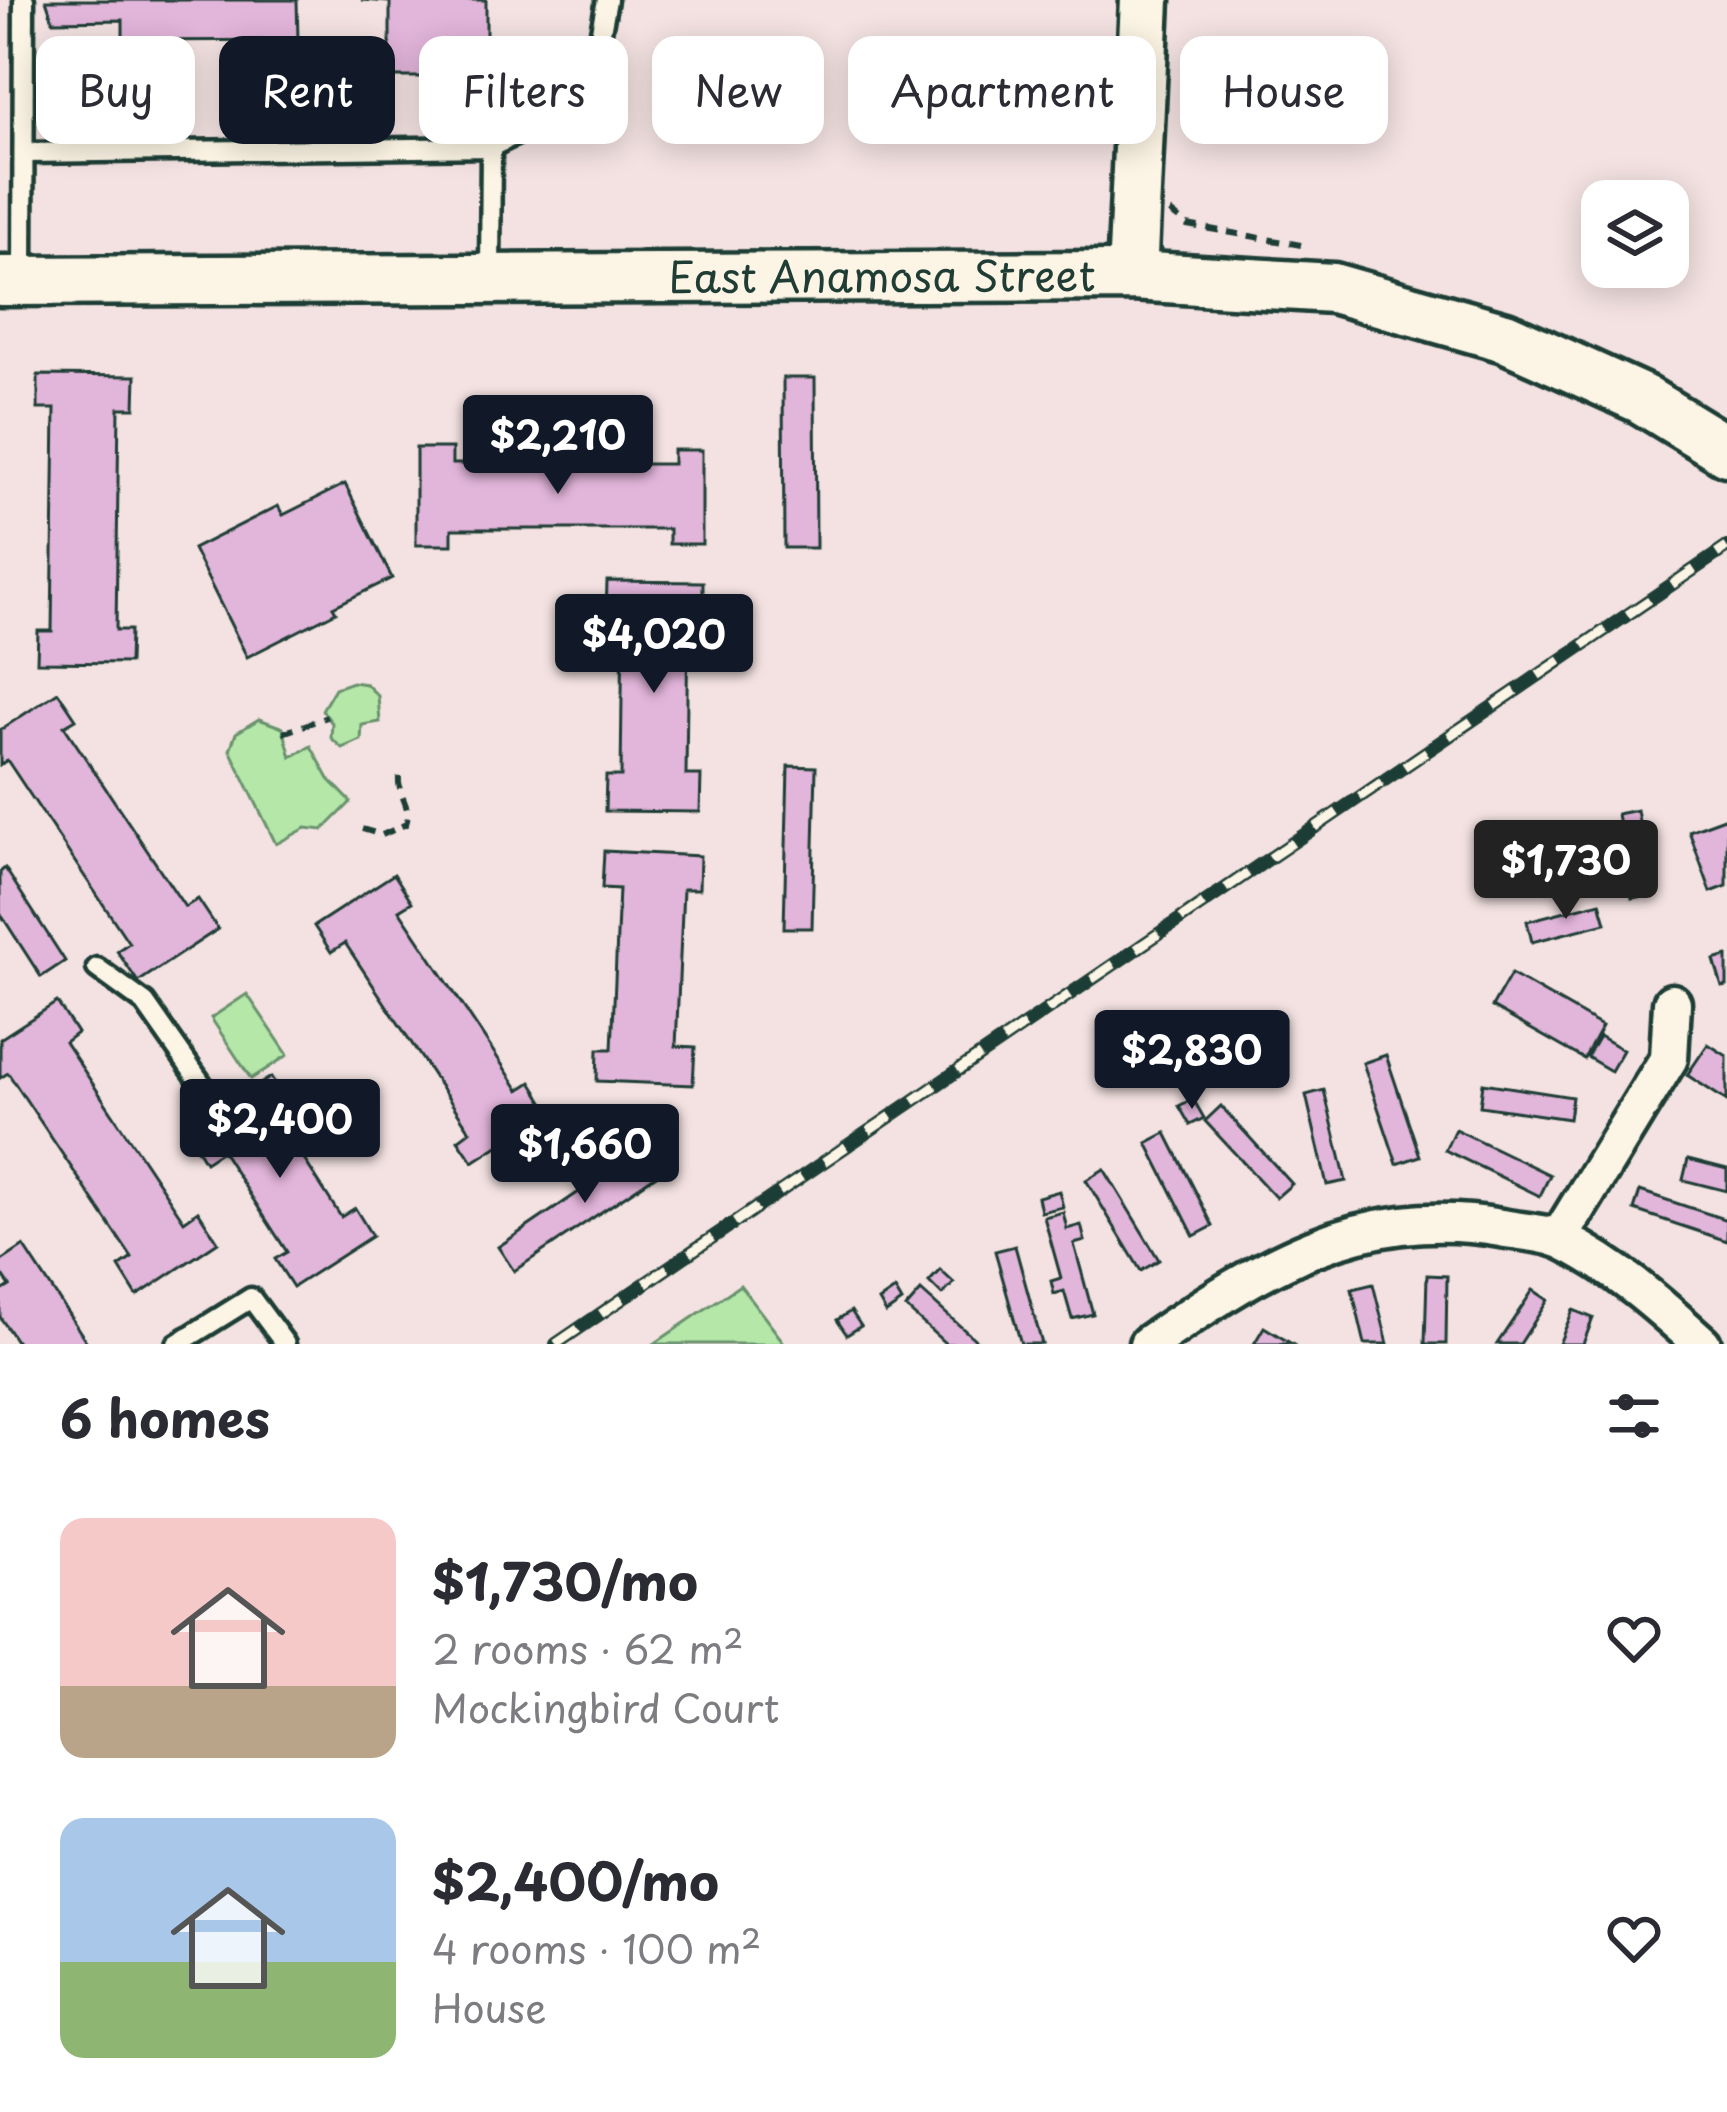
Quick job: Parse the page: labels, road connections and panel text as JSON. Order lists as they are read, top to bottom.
{
  "streets": {
    "main road": ["East Anamosa Street"]
  },
  "page": {
    "chip": [
      "Buy",
      "Rent",
      "Filters",
      "New",
      "Apartment",
      "House"
    ],
    "price": [
      "$2,210",
      "$4,020",
      "$1,730",
      "$2,830",
      "$2,400",
      "$1,660"
    ],
    "heading": "6 homes",
    "list": [
      {
        "name": "$1,730/mo",
        "note": "2 rooms · 62 m² · Mockingbird Court"
      },
      {
        "name": "$2,400/mo",
        "note": "4 rooms · 100 m² · House"
      }
    ]
  }
}
